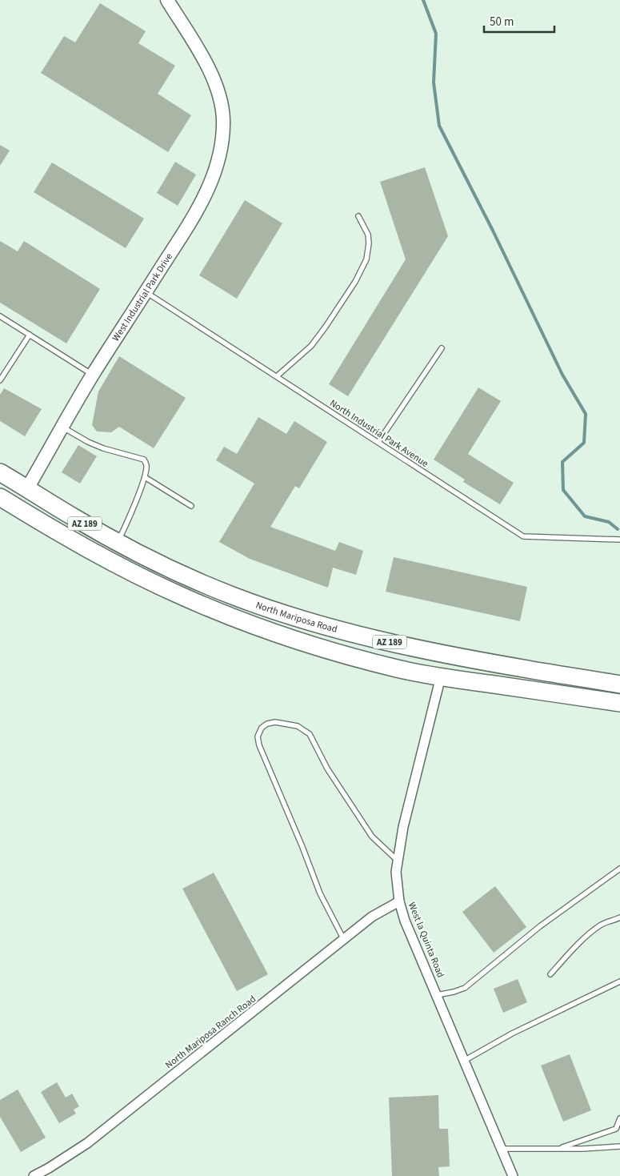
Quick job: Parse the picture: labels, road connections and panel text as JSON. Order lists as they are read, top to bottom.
{
  "streets": {
    "highway": ["AZ 189", "North Mariposa Road"],
    "street": ["West Industrial Park Drive", "West la Quinta Road", "North Mariposa Ranch Road"],
    "lane": ["North Industrial Park Avenue"]
  },
  "crossings": [
    ["West Industrial Park Drive", "North Industrial Park Avenue"],
    ["West Industrial Park Drive", "North Mariposa Road"],
    ["North Mariposa Road", "West la Quinta Road"],
    ["West la Quinta Road", "North Mariposa Ranch Road"]
  ],
  "scale_bar": "50 m"
}
